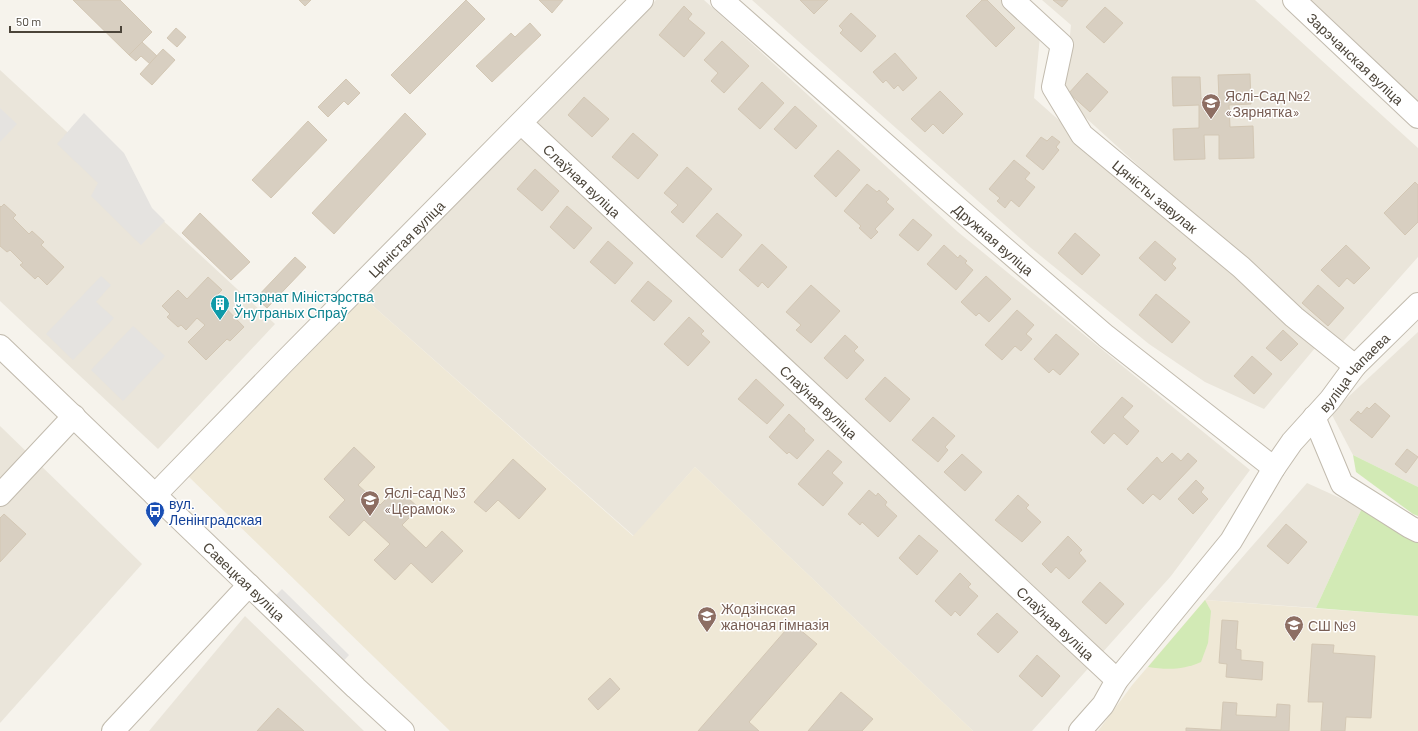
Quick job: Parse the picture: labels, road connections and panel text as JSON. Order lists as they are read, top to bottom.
{
  "streets": {
    "street": [
      "Зарэчанская вуліца",
      "Слаўная вуліца",
      "Цяністы завулак",
      "Цяністая вуліца",
      "Дружная вуліца",
      "вуліца Чапаева",
      "Савецкая вуліца"
    ]
  },
  "crossings": [
    ["Слаўная вуліца", "Цяністая вуліца"],
    ["Слаўная вуліца", "вуліца Чапаева"],
    ["Цяністы завулак", "вуліца Чапаева"],
    ["Цяністая вуліца", "Савецкая вуліца"],
    ["Дружная вуліца", "вуліца Чапаева"]
  ],
  "places": {
    "school or university": [
      "Яслі-Сад №2 «Зярнятка»",
      "Яслі-сад №3 «Церамок»",
      "Жодзінская жаночая гімназія",
      "СШ №9"
    ],
    "building": ["Інтэрнат Міністэрства Ўнутраных Спраў"],
    "bus stop": ["вул. Ленінградская"]
  },
  "scale_bar": "50 m"
}
